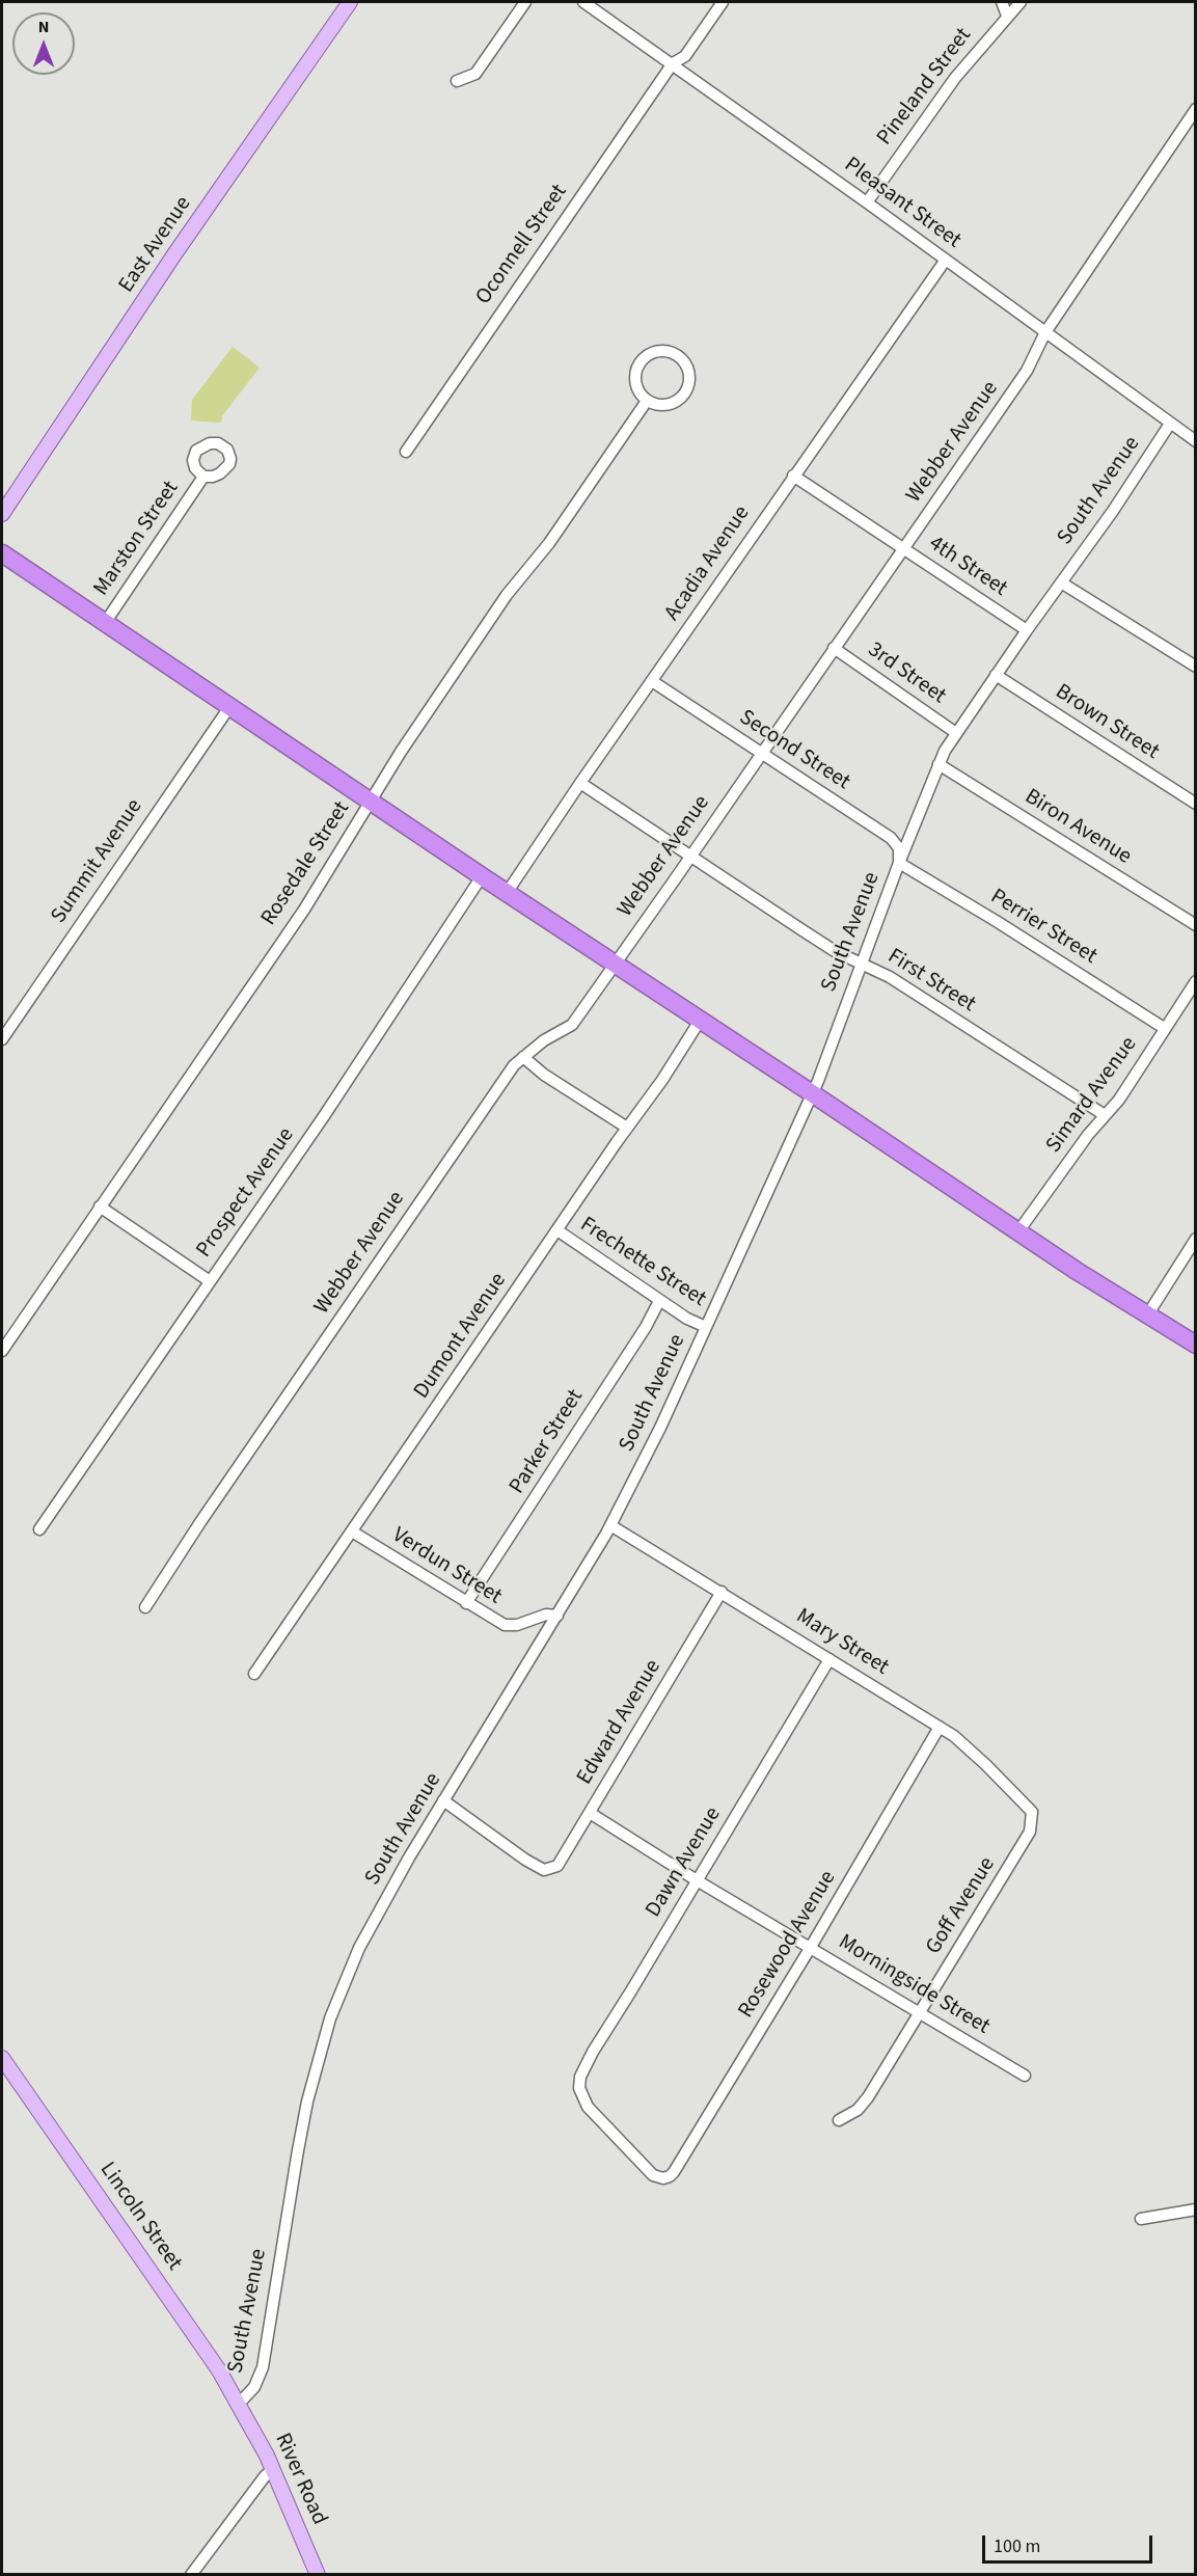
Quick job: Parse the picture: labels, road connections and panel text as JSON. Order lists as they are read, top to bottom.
{
  "streets": {
    "main road": ["East Avenue", "Lincoln Street", "River Road"],
    "street": [
      "Pineland Street",
      "Pleasant Street",
      "Oconnell Street",
      "Webber Avenue",
      "South Avenue",
      "Marston Street",
      "Acadia Avenue",
      "4th Street",
      "3rd Street",
      "Brown Street",
      "Second Street",
      "Biron Avenue",
      "Summit Avenue",
      "Rosedale Street",
      "Perrier Street",
      "First Street",
      "Simard Avenue",
      "Prospect Avenue",
      "Frechette Street",
      "Dumont Avenue",
      "Parker Street",
      "Verdun Street",
      "Mary Street",
      "Edward Avenue",
      "Dawn Avenue",
      "Goff Avenue",
      "Rosewood Avenue",
      "Morningside Street"
    ]
  },
  "crossings": [
    ["Pineland Street", "Pleasant Street"],
    ["Pleasant Street", "Oconnell Street"],
    ["Pleasant Street", "Webber Avenue"],
    ["Pleasant Street", "South Avenue"],
    ["Pleasant Street", "Acadia Avenue"],
    ["Webber Avenue", "4th Street"],
    ["Webber Avenue", "3rd Street"],
    ["Webber Avenue", "Second Street"],
    ["Webber Avenue", "First Street"],
    ["South Avenue", "4th Street"],
    ["South Avenue", "3rd Street"],
    ["South Avenue", "Brown Street"],
    ["South Avenue", "Second Street"],
    ["South Avenue", "Biron Avenue"],
    ["South Avenue", "Perrier Street"],
    ["South Avenue", "First Street"],
    ["South Avenue", "Frechette Street"],
    ["South Avenue", "Verdun Street"],
    ["South Avenue", "Mary Street"],
    ["South Avenue", "Edward Avenue"],
    ["South Avenue", "Lincoln Street"],
    ["South Avenue", "River Road"],
    ["Acadia Avenue", "4th Street"],
    ["Acadia Avenue", "Second Street"],
    ["Acadia Avenue", "First Street"],
    ["Second Street", "Perrier Street"],
    ["Perrier Street", "Simard Avenue"],
    ["First Street", "Simard Avenue"],
    ["Frechette Street", "Dumont Avenue"],
    ["Frechette Street", "Parker Street"],
    ["Dumont Avenue", "Verdun Street"],
    ["Parker Street", "Verdun Street"],
    ["Mary Street", "Edward Avenue"],
    ["Mary Street", "Dawn Avenue"],
    ["Mary Street", "Goff Avenue"],
    ["Mary Street", "Rosewood Avenue"],
    ["Edward Avenue", "Morningside Street"],
    ["Dawn Avenue", "Rosewood Avenue"],
    ["Dawn Avenue", "Morningside Street"],
    ["Goff Avenue", "Morningside Street"],
    ["Rosewood Avenue", "Morningside Street"],
    ["Lincoln Street", "River Road"]
  ],
  "scale_bar": "100 m",
  "north": "top"
}
